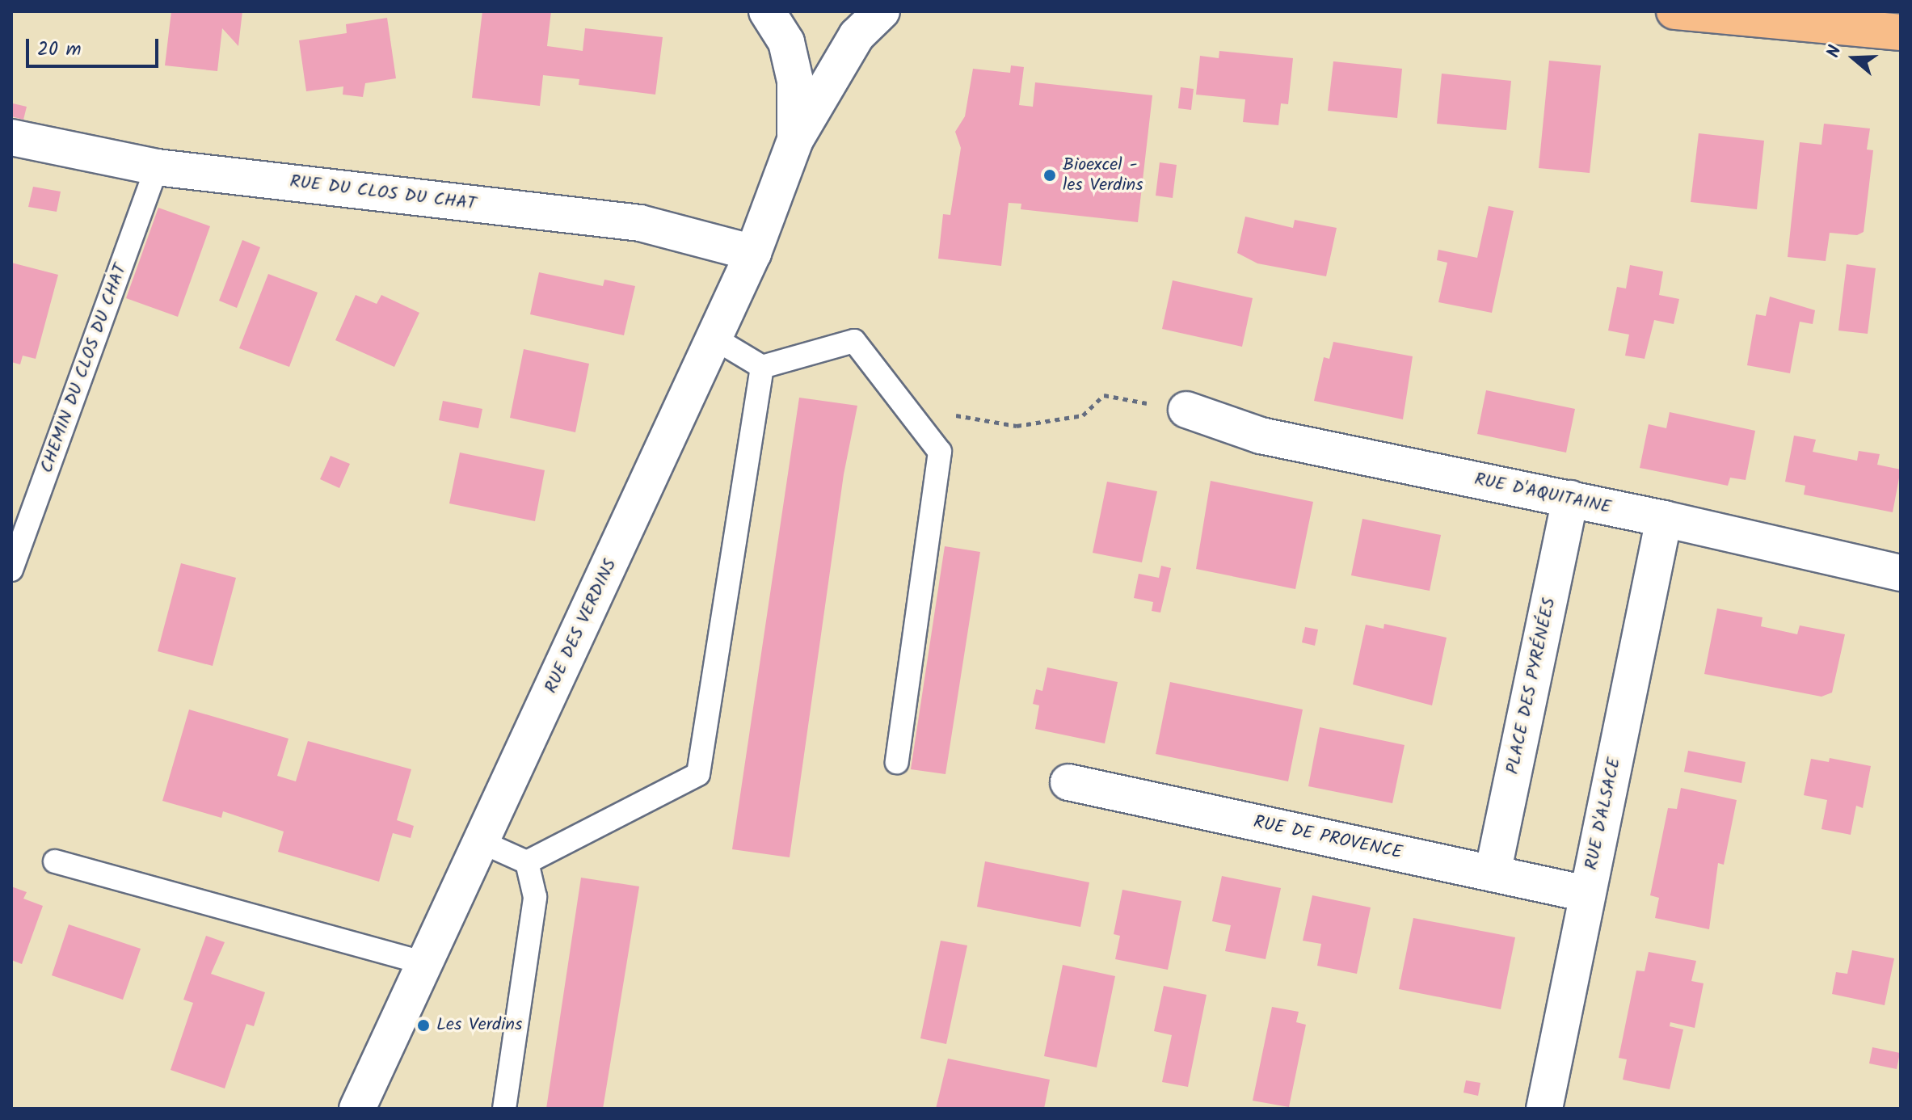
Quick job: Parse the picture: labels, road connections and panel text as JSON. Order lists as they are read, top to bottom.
{
  "streets": {
    "street": [
      "RUE DU CLOS DU CHAT",
      "RUE D'AQUITAINE",
      "RUE DES VERDINS",
      "PLACE DES PYRÉNÉES",
      "RUE D'ALSACE",
      "RUE DE PROVENCE"
    ],
    "lane": ["CHEMIN DU CLOS DU CHAT"]
  },
  "crossings": [
    ["RUE DU CLOS DU CHAT", "CHEMIN DU CLOS DU CHAT"],
    ["RUE DU CLOS DU CHAT", "RUE DES VERDINS"],
    ["RUE D'AQUITAINE", "PLACE DES PYRÉNÉES"],
    ["RUE D'AQUITAINE", "RUE D'ALSACE"],
    ["PLACE DES PYRÉNÉES", "RUE DE PROVENCE"],
    ["RUE D'ALSACE", "RUE DE PROVENCE"]
  ],
  "places": ["Bioexcel - les Verdins", "Les Verdins"],
  "scale_bar": "20 m",
  "north": "left"
}
